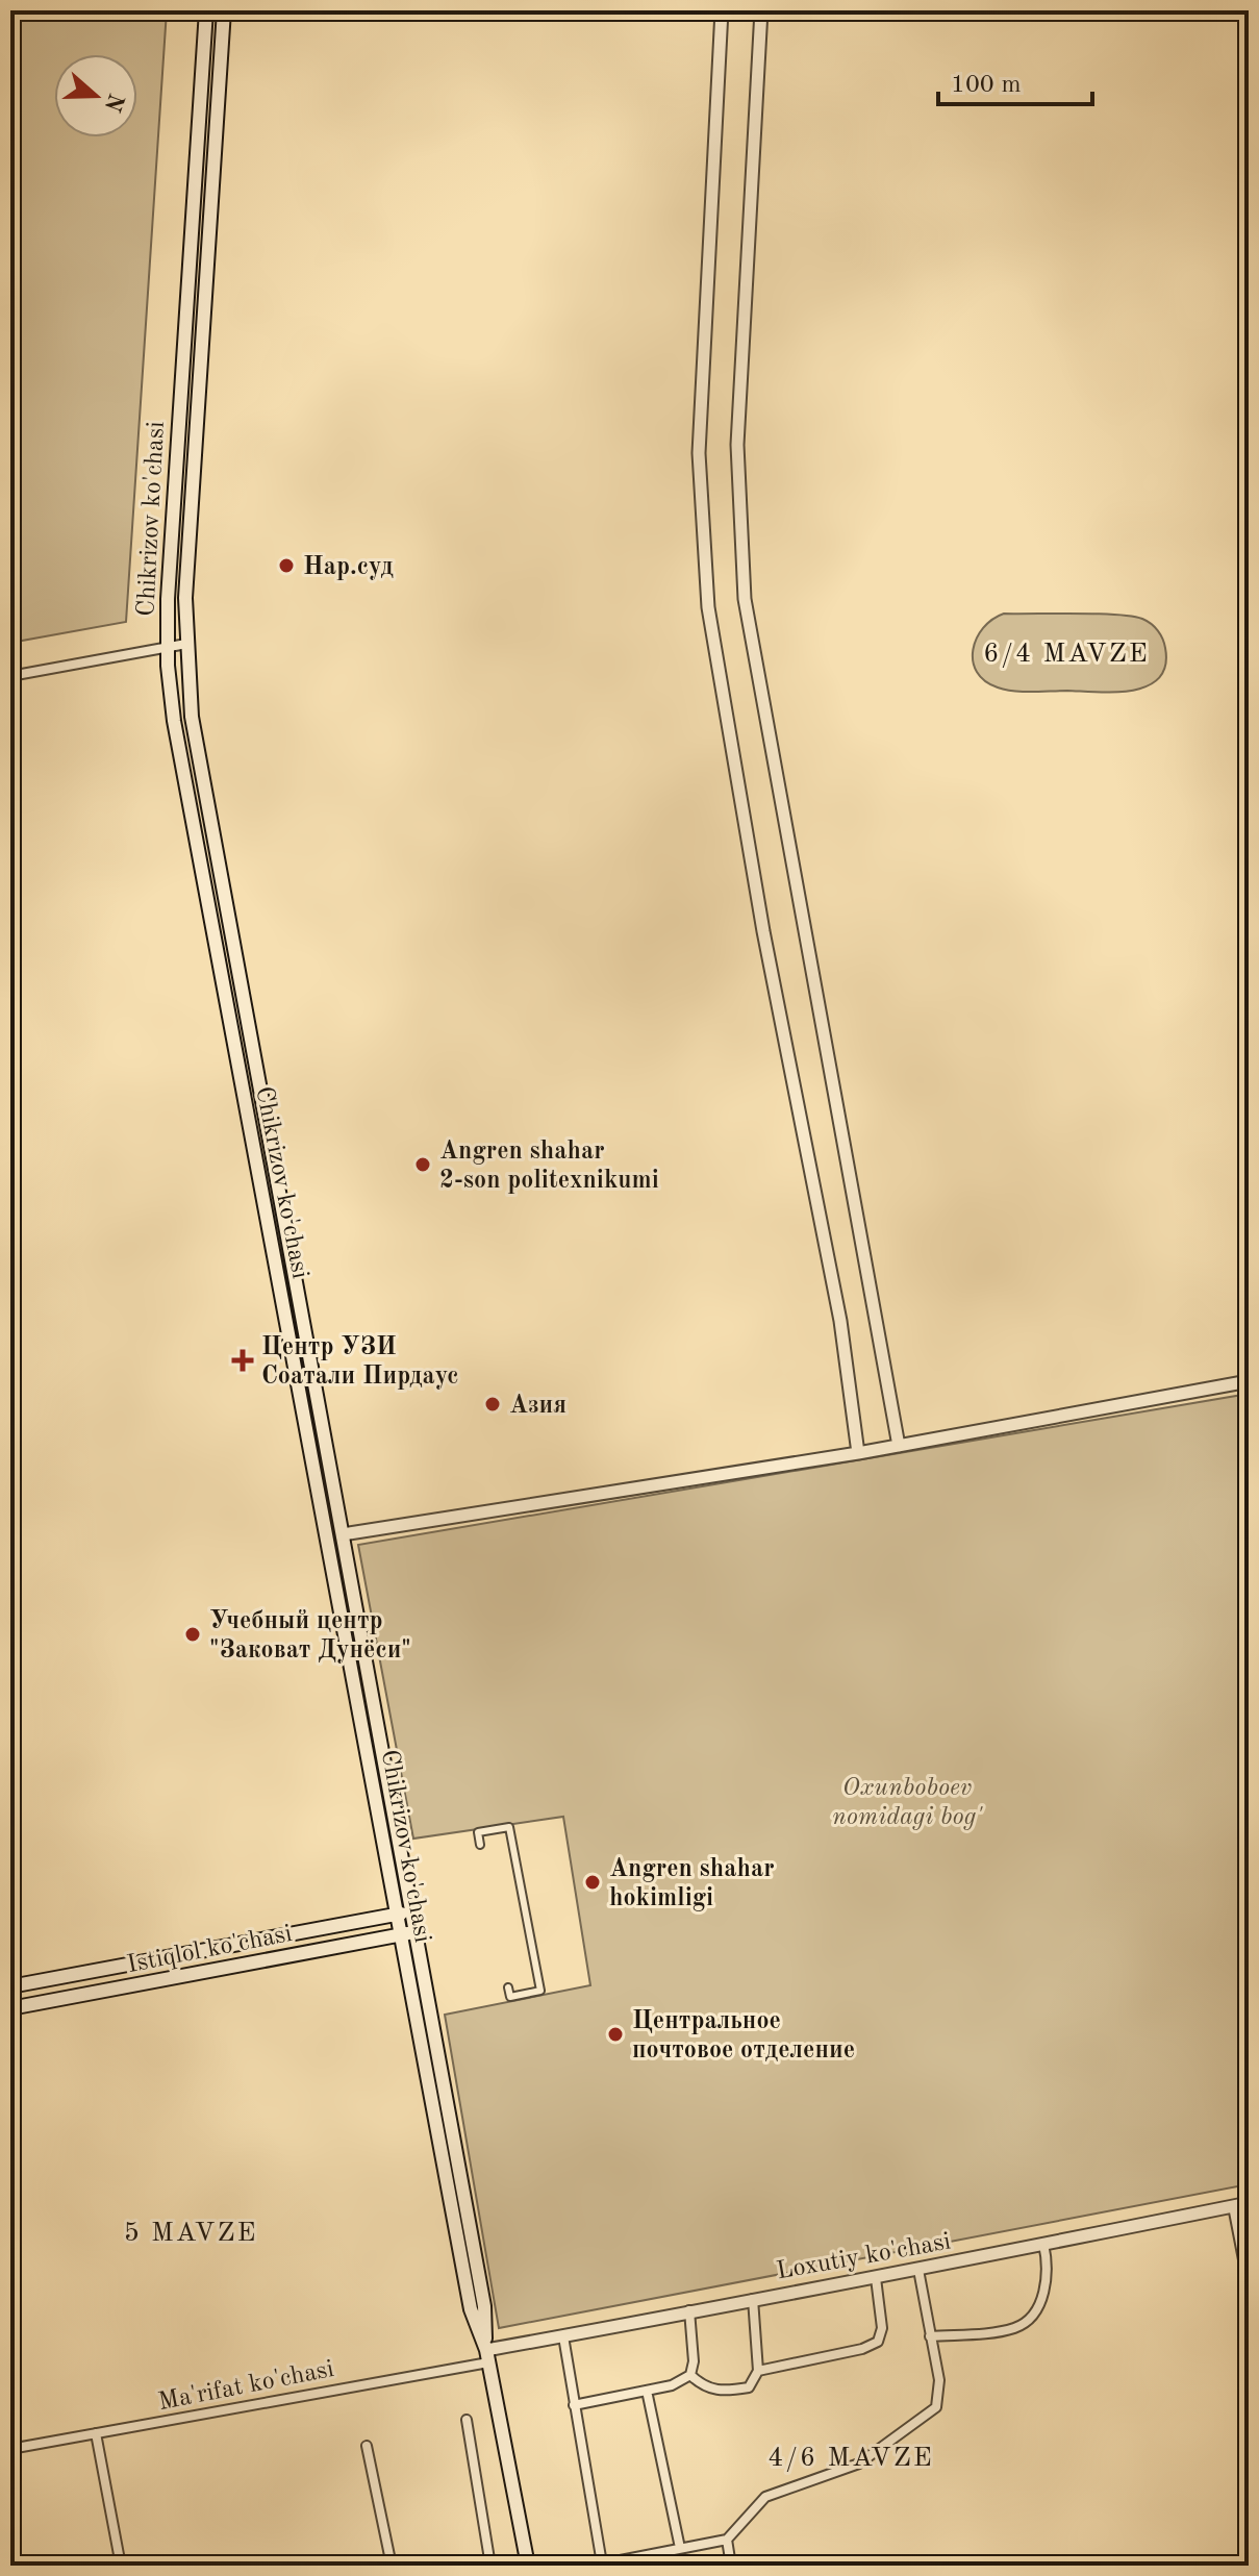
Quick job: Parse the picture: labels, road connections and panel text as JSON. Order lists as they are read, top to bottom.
{
  "streets": {
    "main road": ["Chikrizov ko'chasi", "Istiqlol ko'chasi"],
    "street": ["Loxutiy ko'chasi", "Ma'rifat ko'chasi"]
  },
  "crossings": [
    ["Chikrizov ko'chasi", "Istiqlol ko'chasi"],
    ["Chikrizov ko'chasi", "Loxutiy ko'chasi"],
    ["Chikrizov ko'chasi", "Ma'rifat ko'chasi"],
    ["Loxutiy ko'chasi", "Ma'rifat ko'chasi"]
  ],
  "districts": ["6/4 MAVZE", "5 MAVZE", "4/6 MAVZE"],
  "parks": ["Oxunboboev nomidagi bog'"],
  "places": {
    "other": [
      "Нар.суд",
      "Angren shahar 2-son politexnikumi",
      "Азия",
      "Учебный центр \"Заковат Дунёси\"",
      "Angren shahar hokimligi",
      "Центральное почтовое отделение"
    ],
    "health": ["Центр УЗИ Соатали Пирдаус"]
  },
  "scale_bar": "100 m",
  "north": "right"
}
